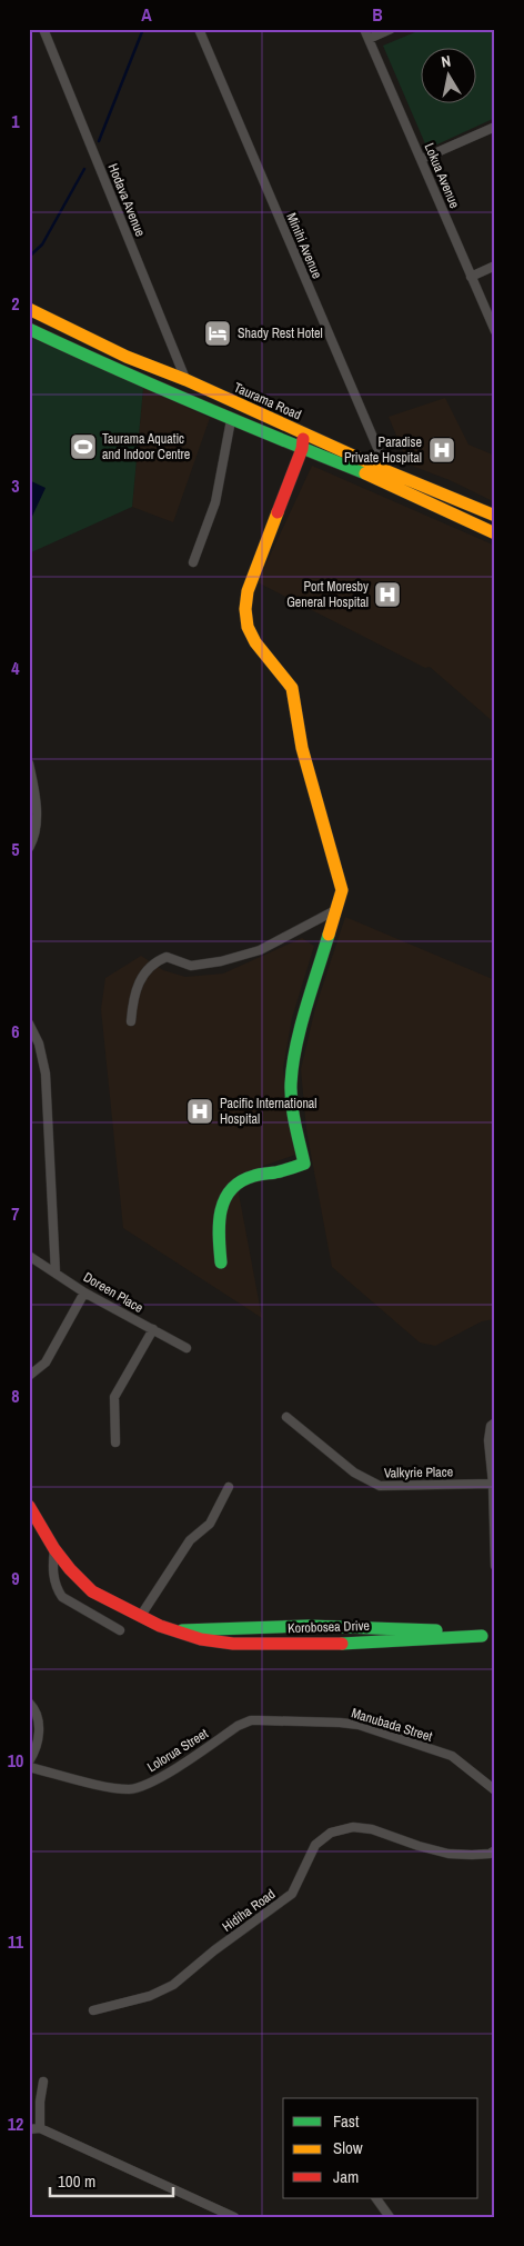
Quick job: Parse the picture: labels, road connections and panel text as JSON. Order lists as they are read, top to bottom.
{
  "streets": {
    "main road": ["Taurama Road", "Korobosea Drive"],
    "street": [
      "Lokua Avenue",
      "Hodava Avenue",
      "Minihi Avenue",
      "Doreen Place",
      "Valkyrie Place",
      "Manubada Street",
      "Lolorua Street",
      "Hidiha Road"
    ]
  },
  "crossings": [
    ["Hodava Avenue", "Taurama Road"],
    ["Minihi Avenue", "Taurama Road"],
    ["Manubada Street", "Lolorua Street"]
  ],
  "places": {
    "hotel": ["Shady Rest Hotel"],
    "sports": ["Taurama Aquatic and Indoor Centre"],
    "hospital": ["Paradise Private Hospital", "Port Moresby General Hospital", "Pacific International Hospital"]
  },
  "legend": ["Fast", "Slow", "Jam"],
  "scale_bar": "100 m",
  "north": "top",
  "grid": {
    "columns": ["A", "B"],
    "rows": [
      "1",
      "2",
      "3",
      "4",
      "5",
      "6",
      "7",
      "8",
      "9",
      "10",
      "11",
      "12"
    ]
  }
}
